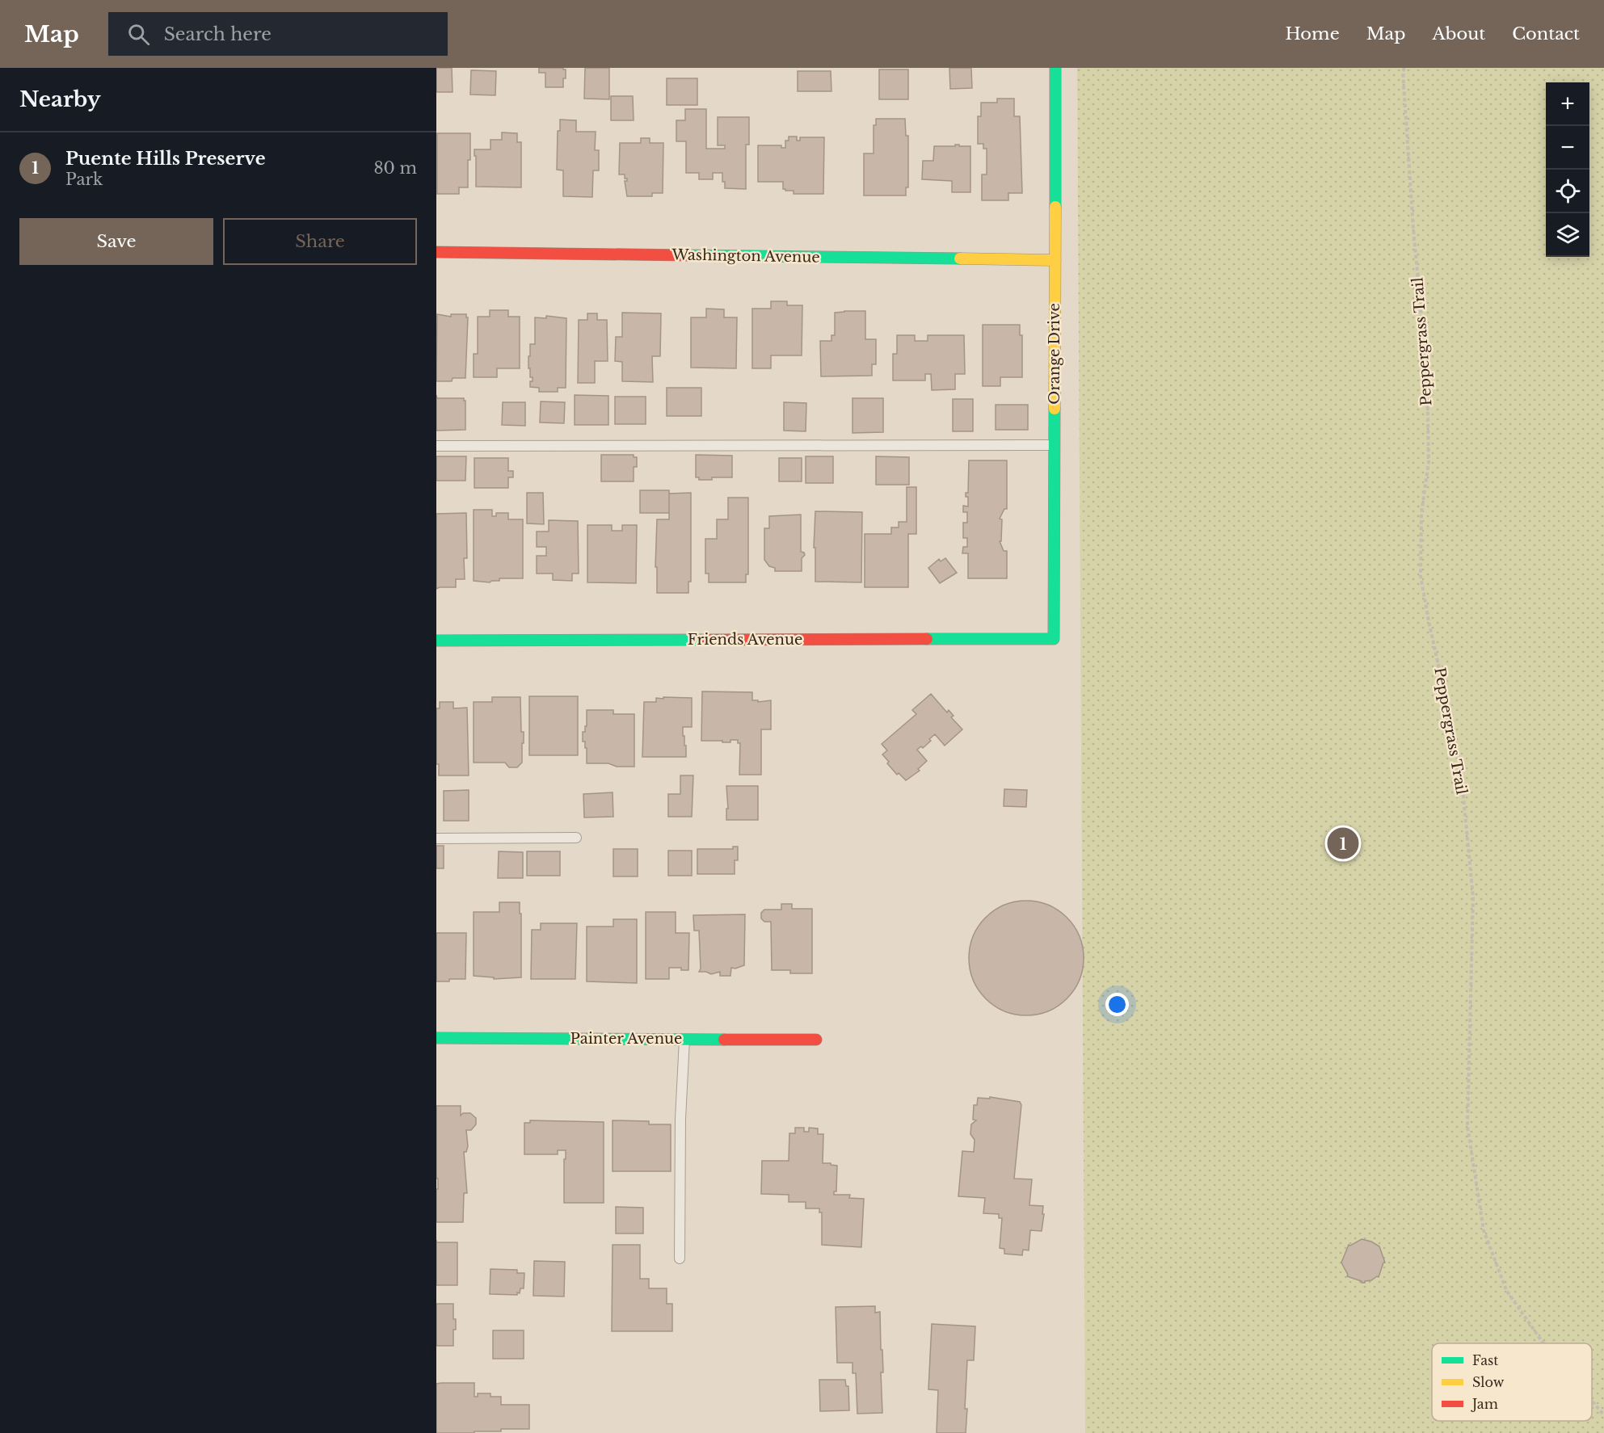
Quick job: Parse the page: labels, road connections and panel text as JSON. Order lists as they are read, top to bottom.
{
  "streets": {
    "street": [
      "Washington Avenue",
      "Orange Drive",
      "Friends Avenue",
      "Painter Avenue"
    ],
    "path": ["Peppergrass Trail"]
  },
  "crossings": [
    ["Washington Avenue", "Orange Drive"],
    ["Orange Drive", "Friends Avenue"]
  ],
  "legend": ["Fast", "Slow", "Jam"],
  "page": {
    "header": "Map",
    "search": "Search here",
    "nav": [
      "Home",
      "Map",
      "About",
      "Contact"
    ],
    "heading": "Nearby",
    "map_buttons": ["+", "−"],
    "list": [
      {
        "mark": "1",
        "name": "Puente Hills Preserve",
        "note": "Park",
        "value": "80 m"
      }
    ],
    "buttons": ["Save", "Share"],
    "pins": "1"
  }
}
